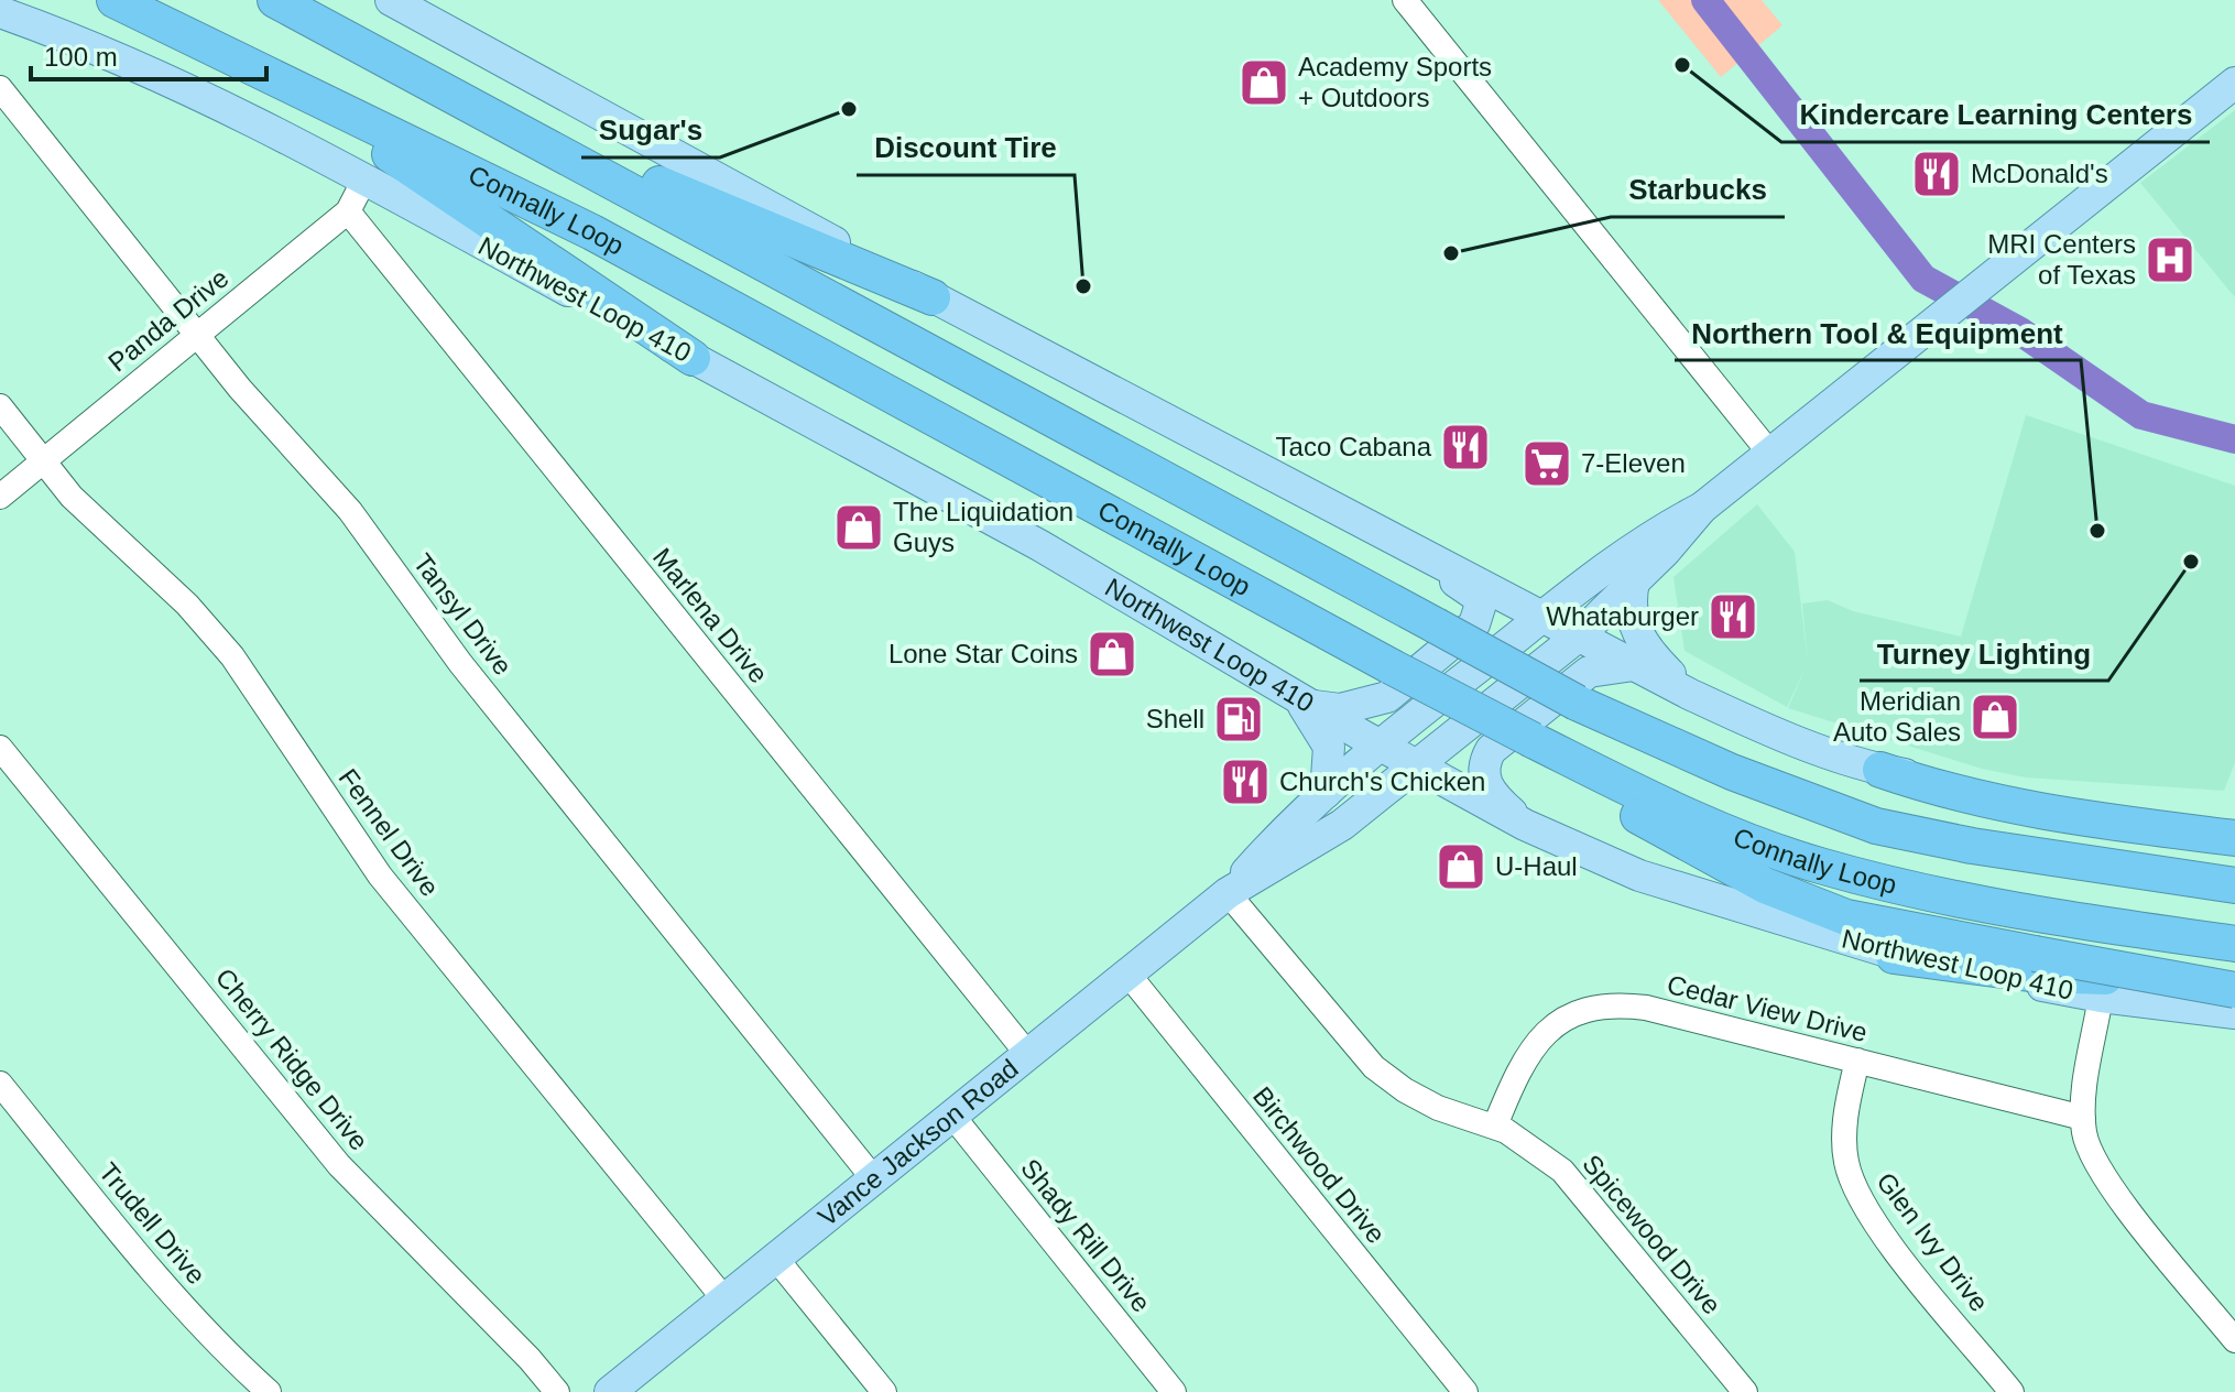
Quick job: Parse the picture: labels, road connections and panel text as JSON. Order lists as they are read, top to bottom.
{
  "streets": {
    "highway": ["Connally Loop"],
    "main road": ["Northwest Loop 410", "Vance Jackson Road"],
    "street": [
      "Panda Drive",
      "Tansyl Drive",
      "Marlena Drive",
      "Fennel Drive",
      "Cedar View Drive",
      "Cherry Ridge Drive",
      "Birchwood Drive",
      "Trudell Drive",
      "Spicewood Drive",
      "Shady Rill Drive",
      "Glen Ivy Drive"
    ]
  },
  "crossings": [
    ["Northwest Loop 410", "Panda Drive"],
    ["Northwest Loop 410", "Vance Jackson Road"],
    ["Panda Drive", "Tansyl Drive"],
    ["Panda Drive", "Marlena Drive"],
    ["Panda Drive", "Fennel Drive"],
    ["Tansyl Drive", "Vance Jackson Road"],
    ["Marlena Drive", "Vance Jackson Road"],
    ["Fennel Drive", "Vance Jackson Road"],
    ["Cedar View Drive", "Spicewood Drive"],
    ["Cedar View Drive", "Glen Ivy Drive"],
    ["Vance Jackson Road", "Birchwood Drive"],
    ["Vance Jackson Road", "Spicewood Drive"],
    ["Vance Jackson Road", "Shady Rill Drive"]
  ],
  "places": {
    "other": [
      "Kindercare Learning Centers",
      "Sugar's",
      "Starbucks",
      "Discount Tire",
      "Northern Tool & Equipment",
      "Turney Lighting"
    ],
    "shop": [
      "Academy Sports + Outdoors",
      "The Liquidation Guys",
      "Lone Star Coins",
      "Meridian Auto Sales",
      "U-Haul"
    ],
    "restaurant": [
      "McDonald's",
      "Taco Cabana",
      "Whataburger",
      "Church's Chicken"
    ],
    "hospital": ["MRI Centers of Texas"],
    "supermarket": ["7-Eleven"],
    "fuel station": ["Shell"]
  },
  "scale_bar": "100 m"
}
